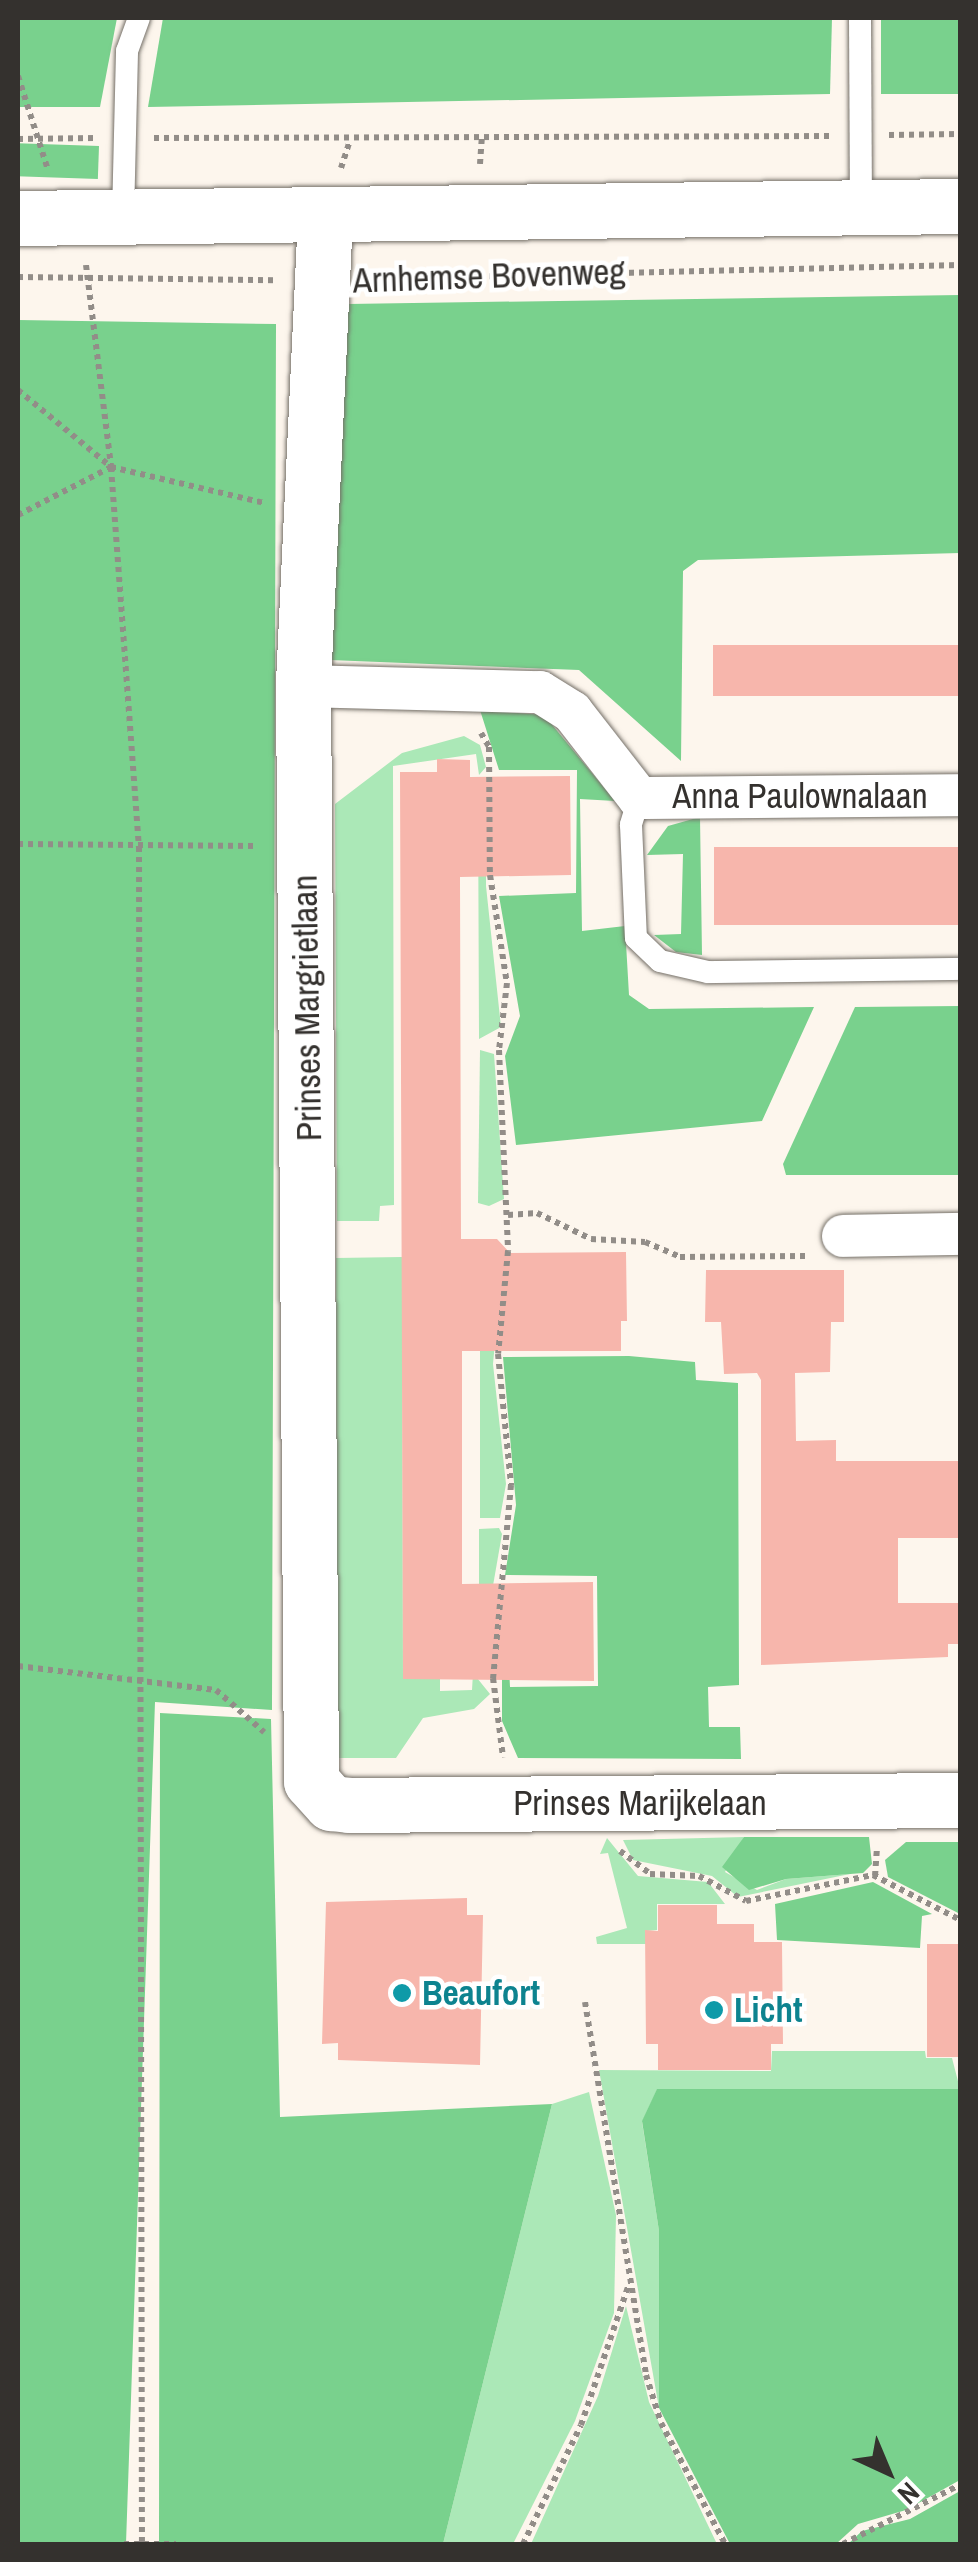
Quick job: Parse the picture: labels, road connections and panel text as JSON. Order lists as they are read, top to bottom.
{
  "streets": {
    "street": [
      "Arnhemse Bovenweg",
      "Anna Paulownalaan",
      "Prinses Margrietlaan",
      "Prinses Marijkelaan"
    ]
  },
  "crossings": [
    ["Arnhemse Bovenweg", "Prinses Margrietlaan"],
    ["Anna Paulownalaan", "Prinses Margrietlaan"],
    ["Prinses Margrietlaan", "Prinses Marijkelaan"]
  ],
  "places": ["Beaufort", "Licht"],
  "north": "bottom right"
}
